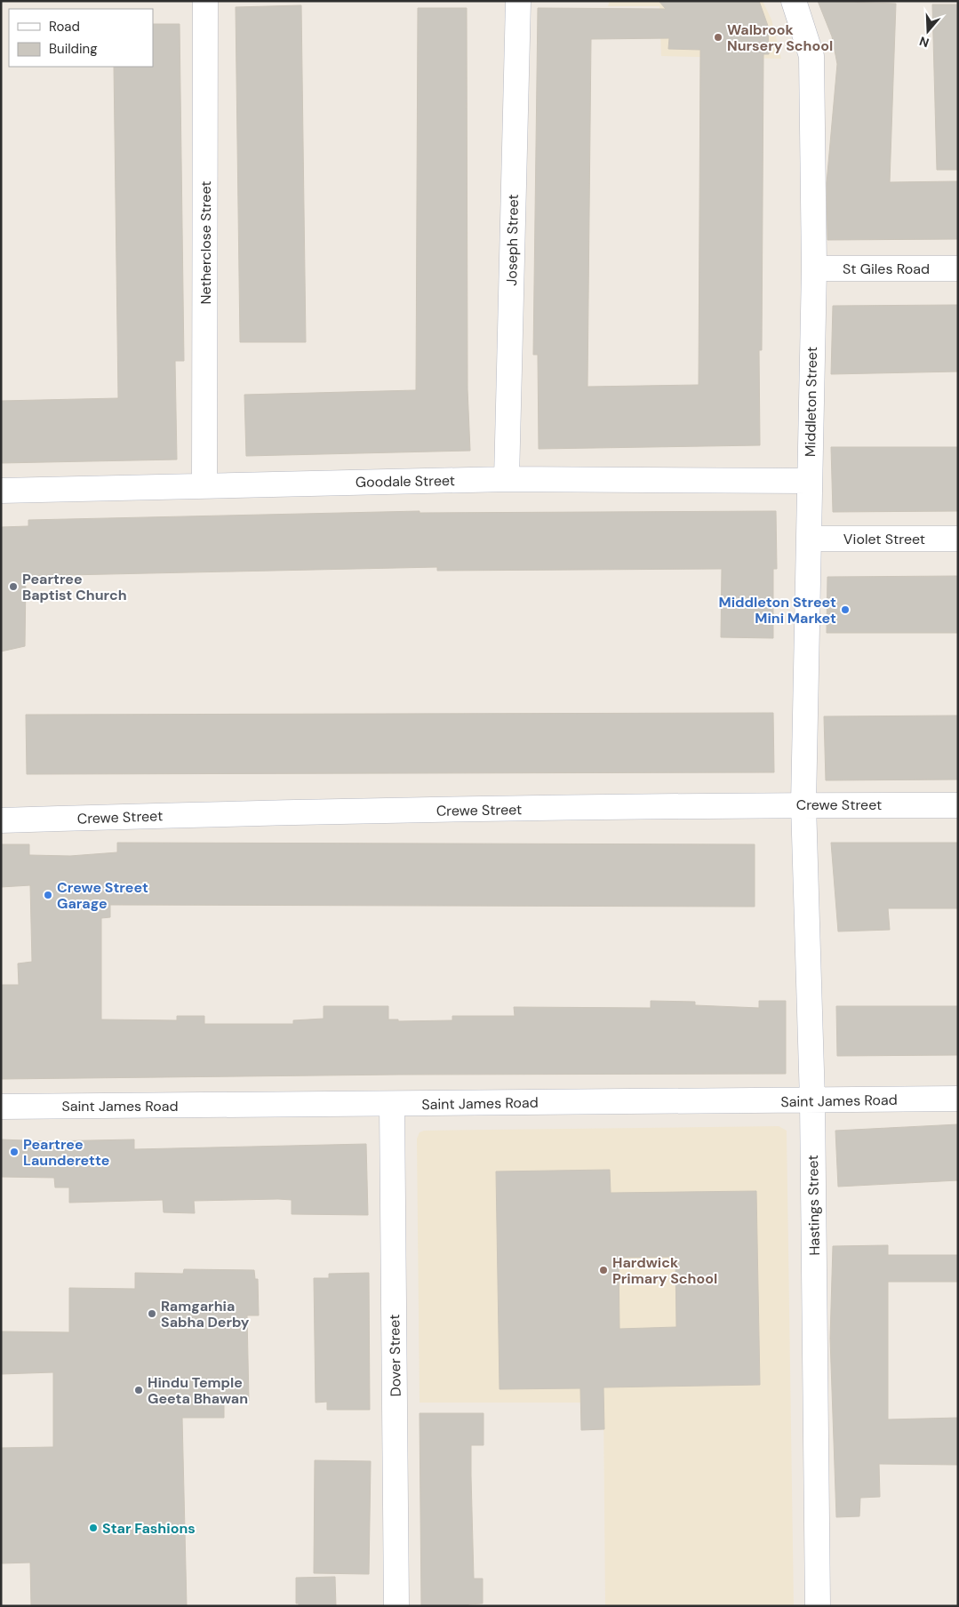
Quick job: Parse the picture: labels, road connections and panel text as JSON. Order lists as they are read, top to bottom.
{
  "streets": {
    "street": [
      "Joseph Street",
      "Netherclose Street",
      "St Giles Road",
      "Middleton Street",
      "Goodale Street",
      "Violet Street",
      "Crewe Street",
      "Saint James Road",
      "Hastings Street",
      "Dover Street"
    ]
  },
  "crossings": [
    ["Joseph Street", "Goodale Street"],
    ["Netherclose Street", "Goodale Street"],
    ["St Giles Road", "Middleton Street"],
    ["Middleton Street", "Goodale Street"],
    ["Middleton Street", "Violet Street"],
    ["Middleton Street", "Crewe Street"],
    ["Middleton Street", "Hastings Street"],
    ["Crewe Street", "Hastings Street"],
    ["Saint James Road", "Hastings Street"],
    ["Saint James Road", "Dover Street"]
  ],
  "places": [
    "Walbrook Nursery School",
    "Peartree Baptist Church",
    "Middleton Street Mini Market",
    "Crewe Street Garage",
    "Peartree Launderette",
    "Hardwick Primary School",
    "Ramgarhia Sabha Derby",
    "Hindu Temple Geeta Bhawan",
    "Star Fashions"
  ],
  "legend": ["Road", "Building"],
  "north": "bottom"
}
